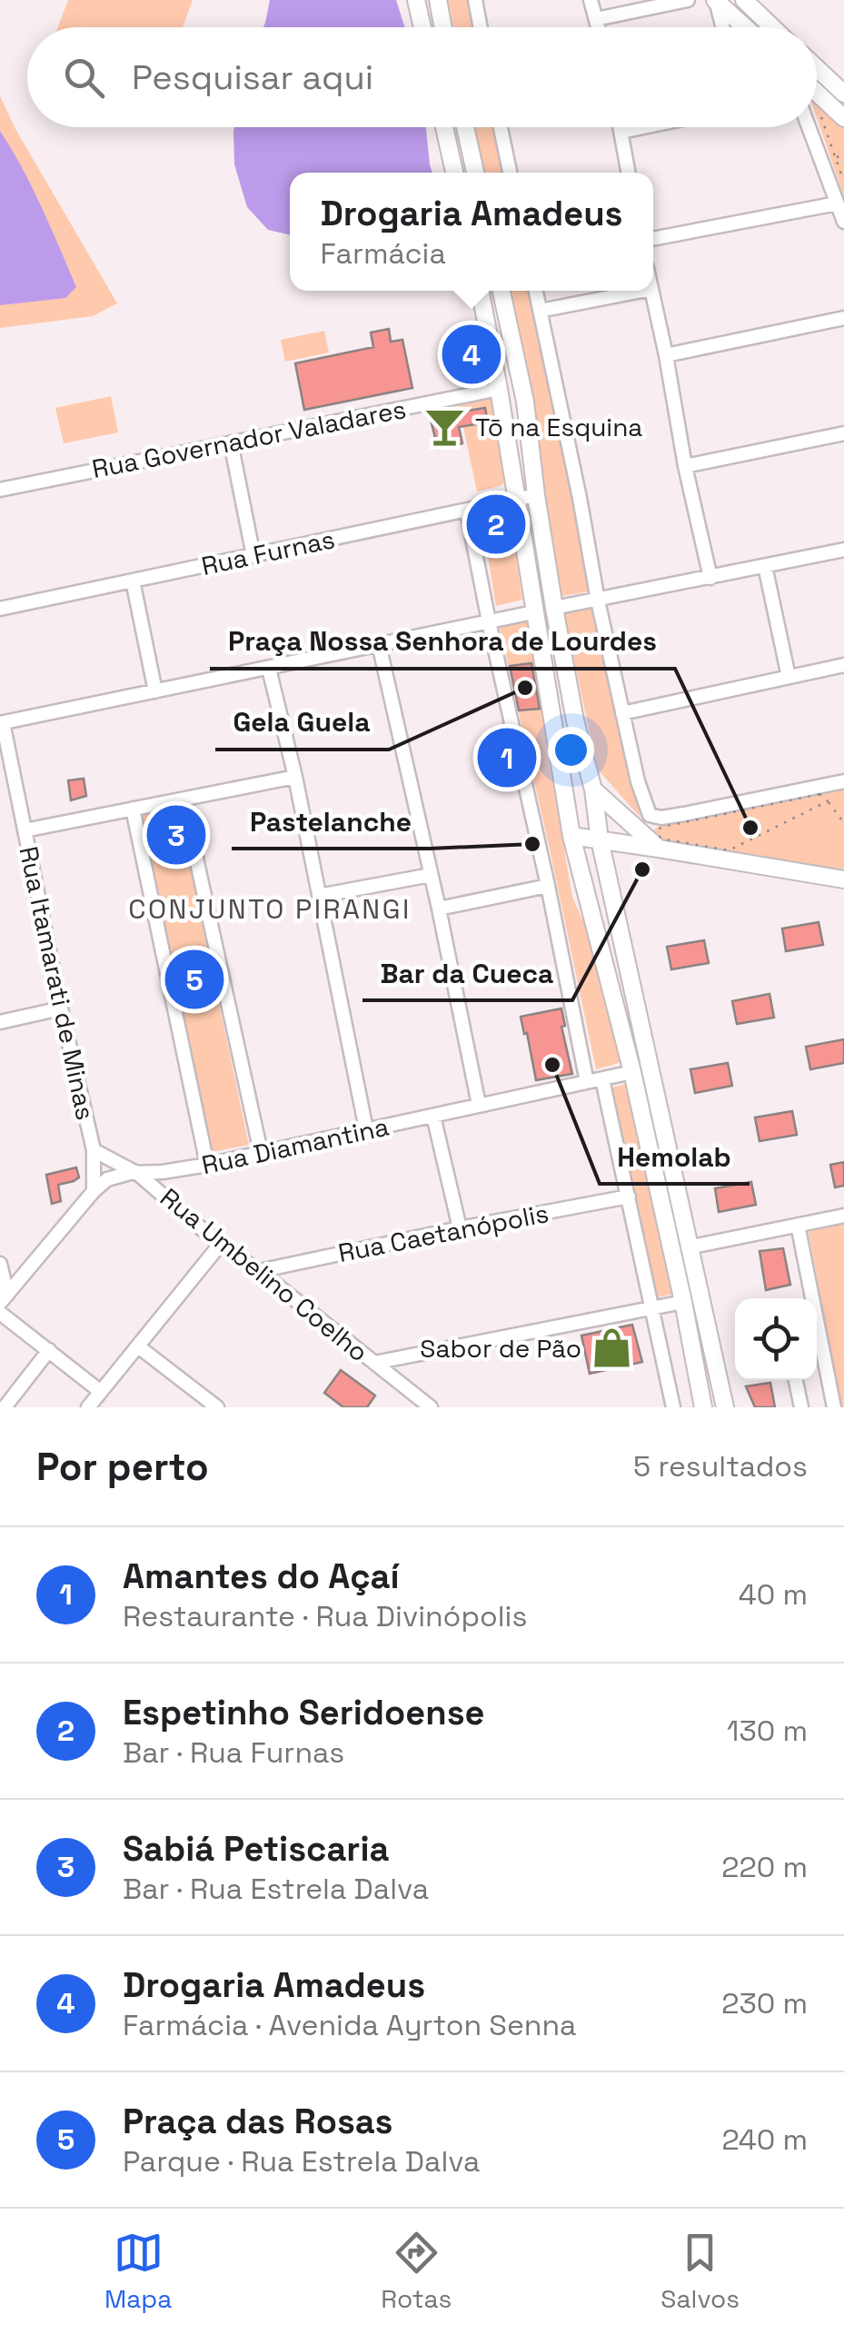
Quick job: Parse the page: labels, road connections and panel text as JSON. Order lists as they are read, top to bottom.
{
  "streets": {
    "street": [
      "Rua Governador Valadares",
      "Rua Furnas",
      "Rua Itamarati de Minas",
      "Rua Diamantina",
      "Rua Caetanópolis",
      "Rua Umbelino Coelho"
    ]
  },
  "crossings": [
    ["Rua Itamarati de Minas", "Rua Diamantina"],
    ["Rua Itamarati de Minas", "Rua Umbelino Coelho"],
    ["Rua Diamantina", "Rua Umbelino Coelho"],
    ["Rua Caetanópolis", "Rua Umbelino Coelho"]
  ],
  "districts": ["CONJUNTO PIRANGI"],
  "places": {
    "bar": ["Tō na Esquina"],
    "other": [
      "Gela Guela",
      "Praça Nossa Senhora de Lourdes",
      "Pastelanche",
      "Bar da Cueca",
      "Hemolab"
    ],
    "shop": ["Sabor de Pão"]
  },
  "page": {
    "search": "Pesquisar aqui",
    "popup": ["Drogaria Amadeus", "Farmácia"],
    "pins": [
      "4",
      "2",
      "1",
      "3",
      "5"
    ],
    "heading": ["Por perto", "5 resultados"],
    "list": [
      {
        "mark": "1",
        "name": "Amantes do Açaí",
        "note": "Restaurante · Rua Divinópolis",
        "value": "40 m"
      },
      {
        "mark": "2",
        "name": "Espetinho Seridoense",
        "note": "Bar · Rua Furnas",
        "value": "130 m"
      },
      {
        "mark": "3",
        "name": "Sabiá Petiscaria",
        "note": "Bar · Rua Estrela Dalva",
        "value": "220 m"
      },
      {
        "mark": "4",
        "name": "Drogaria Amadeus",
        "note": "Farmácia · Avenida Ayrton Senna",
        "value": "230 m"
      },
      {
        "mark": "5",
        "name": "Praça das Rosas",
        "note": "Parque · Rua Estrela Dalva",
        "value": "240 m"
      }
    ],
    "nav": ["Mapa", "Rotas", "Salvos"]
  }
}
